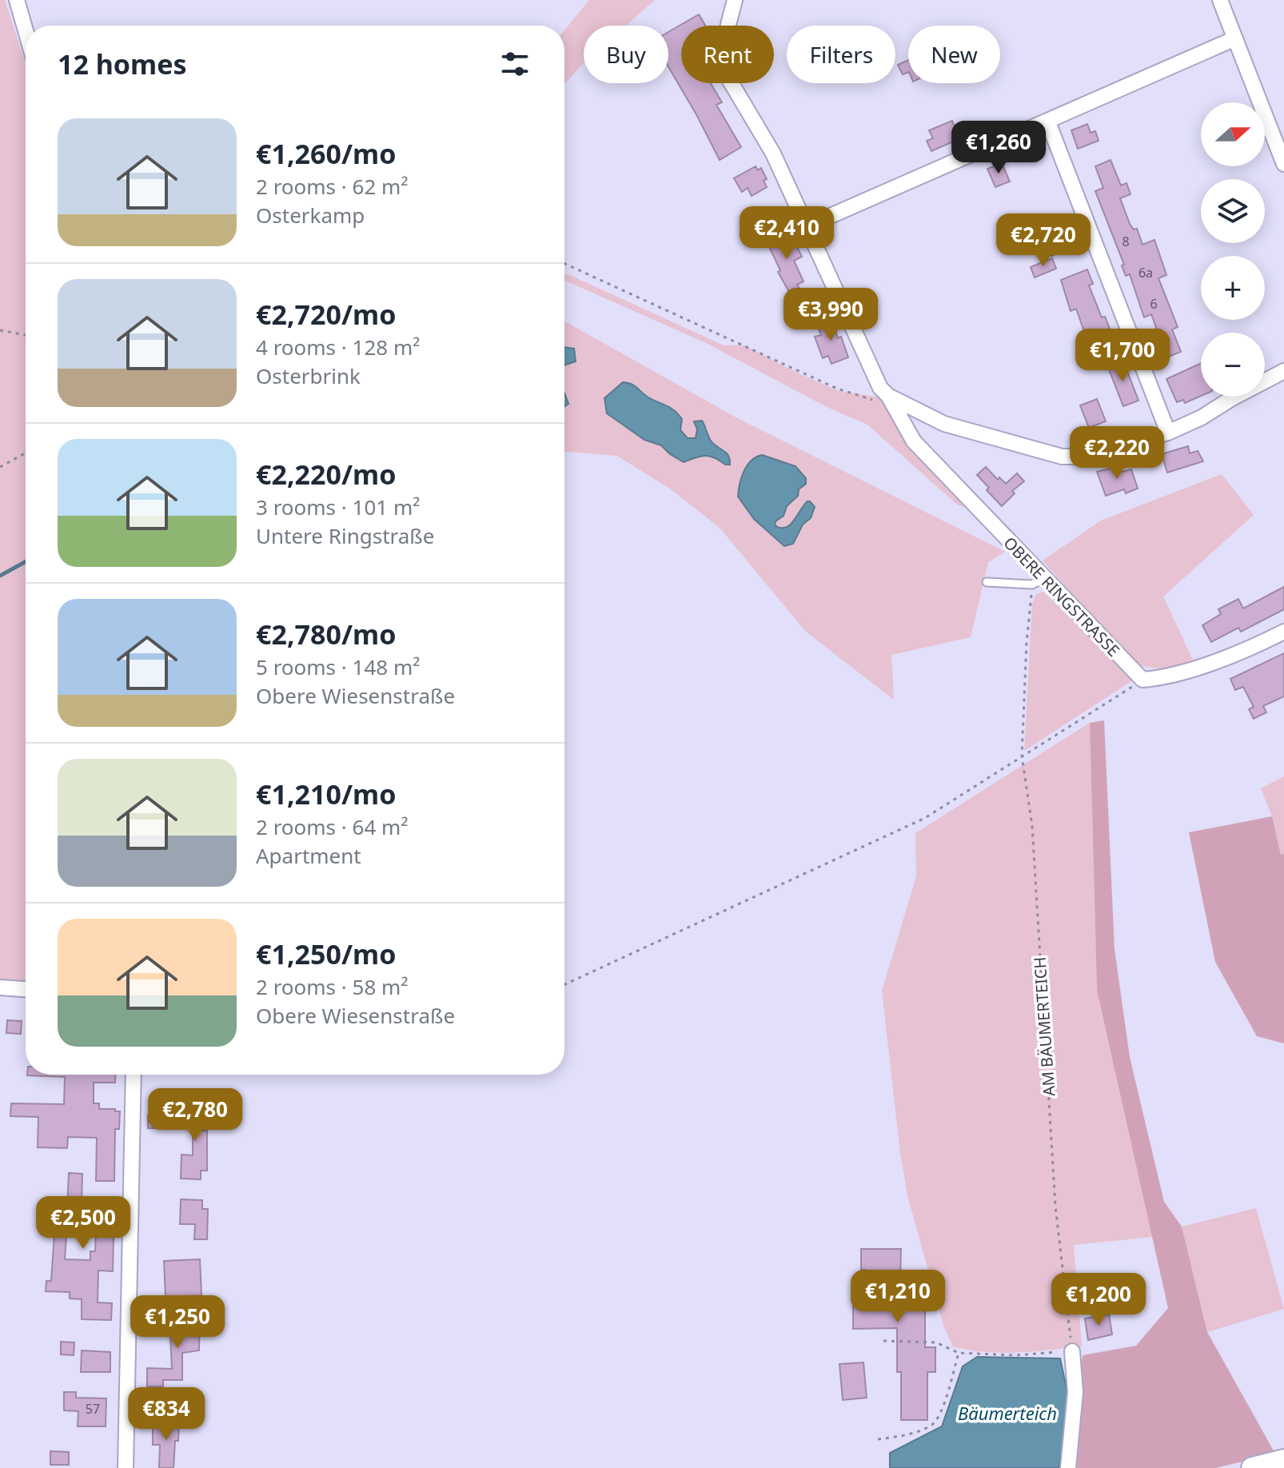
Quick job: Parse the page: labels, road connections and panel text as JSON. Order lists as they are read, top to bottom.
{
  "streets": {
    "street": ["OBERE RINGSTRASSE"],
    "path": ["AM BÄUMERTEICH"]
  },
  "crossings": [
    ["OBERE RINGSTRASSE", "AM BÄUMERTEICH"]
  ],
  "water": ["Bäumerteich"],
  "house_numbers": [
    "8",
    "6a",
    "6",
    "57"
  ],
  "north": "right",
  "page": {
    "chip": [
      "Buy",
      "Rent",
      "Filters",
      "New"
    ],
    "heading": "12 homes",
    "map_buttons": ["+", "−"],
    "list": [
      {
        "name": "€1,260/mo",
        "note": "2 rooms · 62 m² · Osterkamp"
      },
      {
        "name": "€2,720/mo",
        "note": "4 rooms · 128 m² · Osterbrink"
      },
      {
        "name": "€2,220/mo",
        "note": "3 rooms · 101 m² · Untere Ringstraße"
      },
      {
        "name": "€2,780/mo",
        "note": "5 rooms · 148 m² · Obere Wiesenstraße"
      },
      {
        "name": "€1,210/mo",
        "note": "2 rooms · 64 m² · Apartment"
      },
      {
        "name": "€1,250/mo",
        "note": "2 rooms · 58 m² · Obere Wiesenstraße"
      }
    ],
    "price": [
      "€1,260",
      "€2,410",
      "€2,720",
      "€3,990",
      "€1,700",
      "€2,220",
      "€2,780",
      "€2,500",
      "€1,210",
      "€1,200",
      "€1,250",
      "€834"
    ]
  }
}
